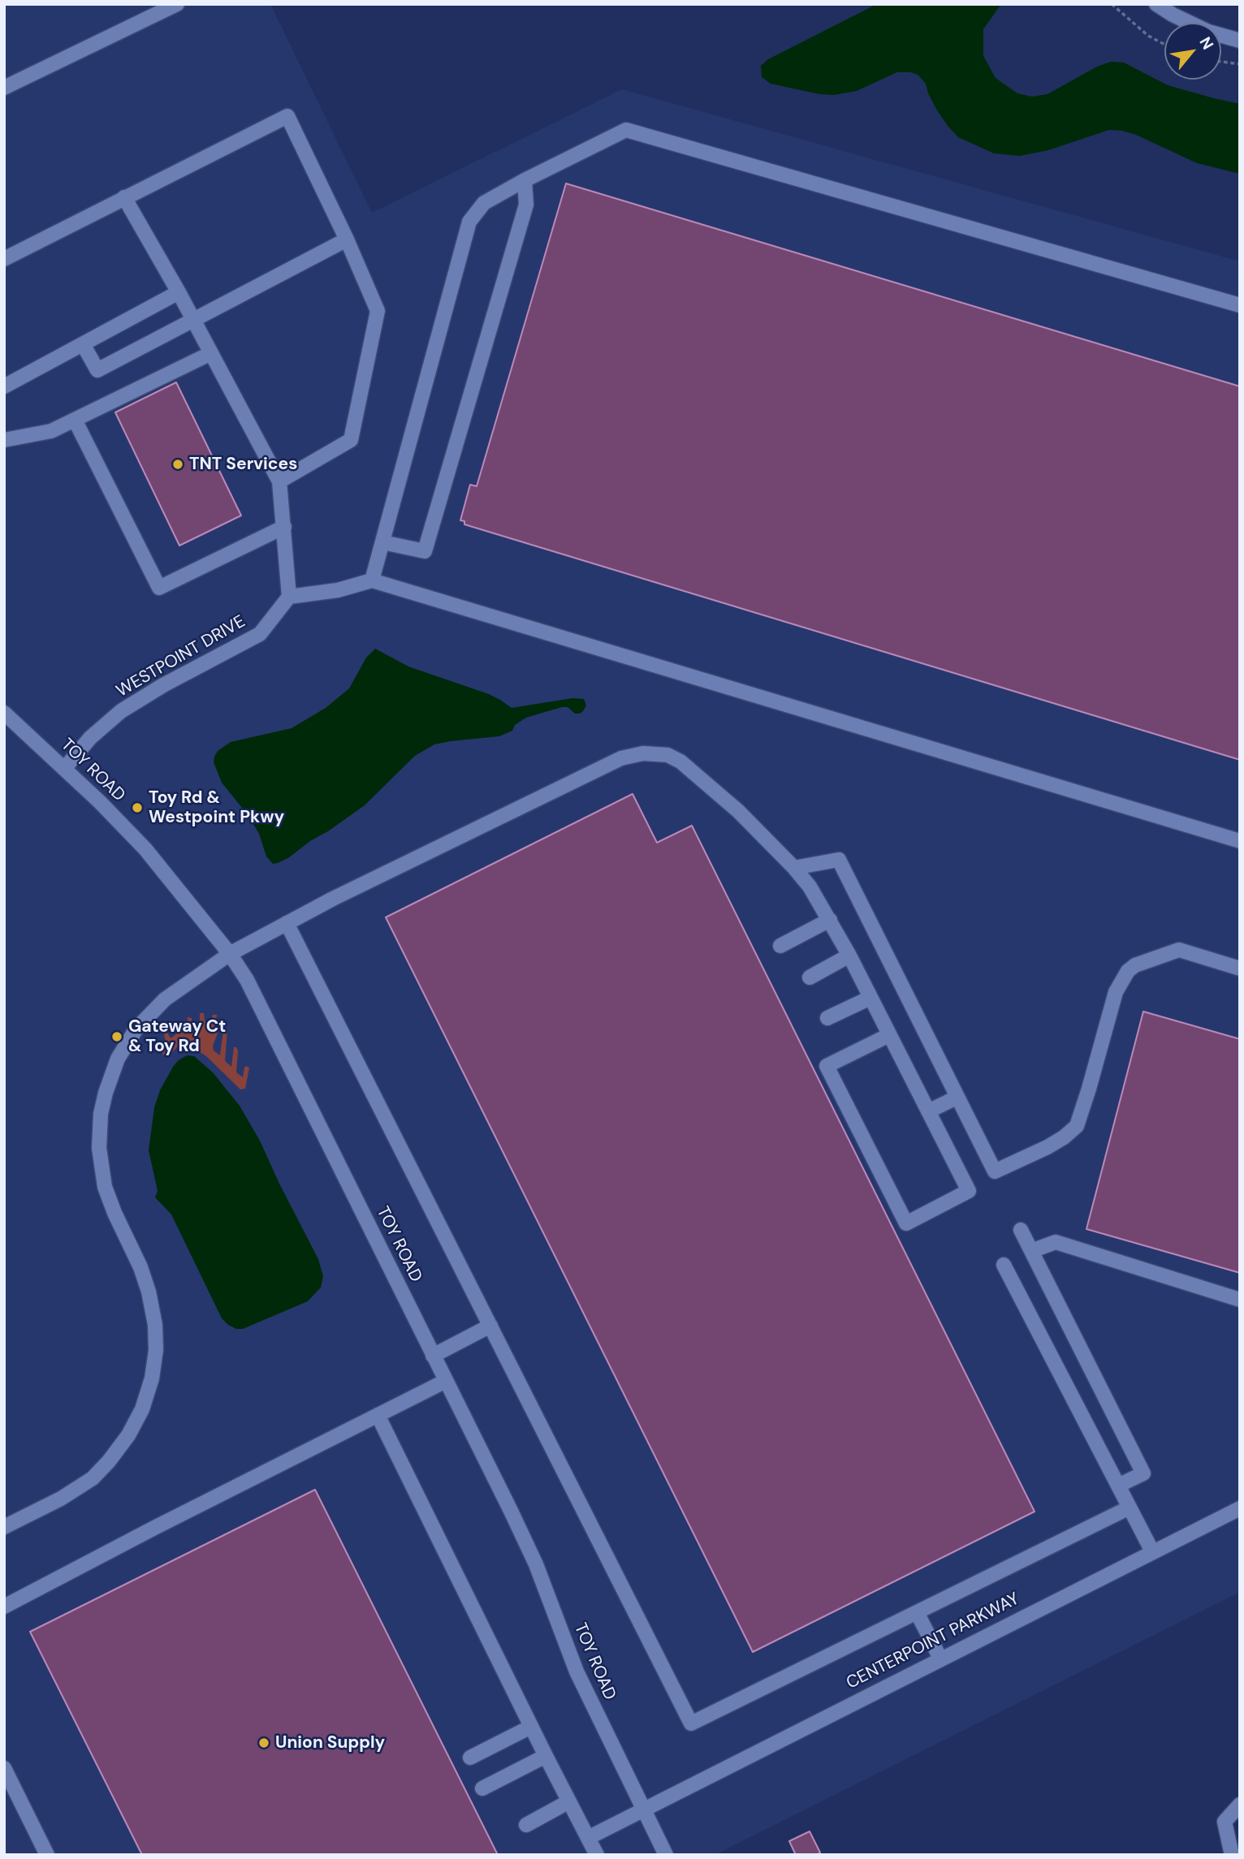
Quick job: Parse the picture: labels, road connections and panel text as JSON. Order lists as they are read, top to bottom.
{
  "streets": {
    "street": ["WESTPOINT DRIVE", "TOY ROAD", "CENTERPOINT PARKWAY"]
  },
  "crossings": [
    ["WESTPOINT DRIVE", "TOY ROAD"],
    ["TOY ROAD", "CENTERPOINT PARKWAY"]
  ],
  "places": [
    "TNT Services",
    "Toy Rd & Westpoint Pkwy",
    "Gateway Ct & Toy Rd",
    "Union Supply"
  ],
  "north": "top right"
}
